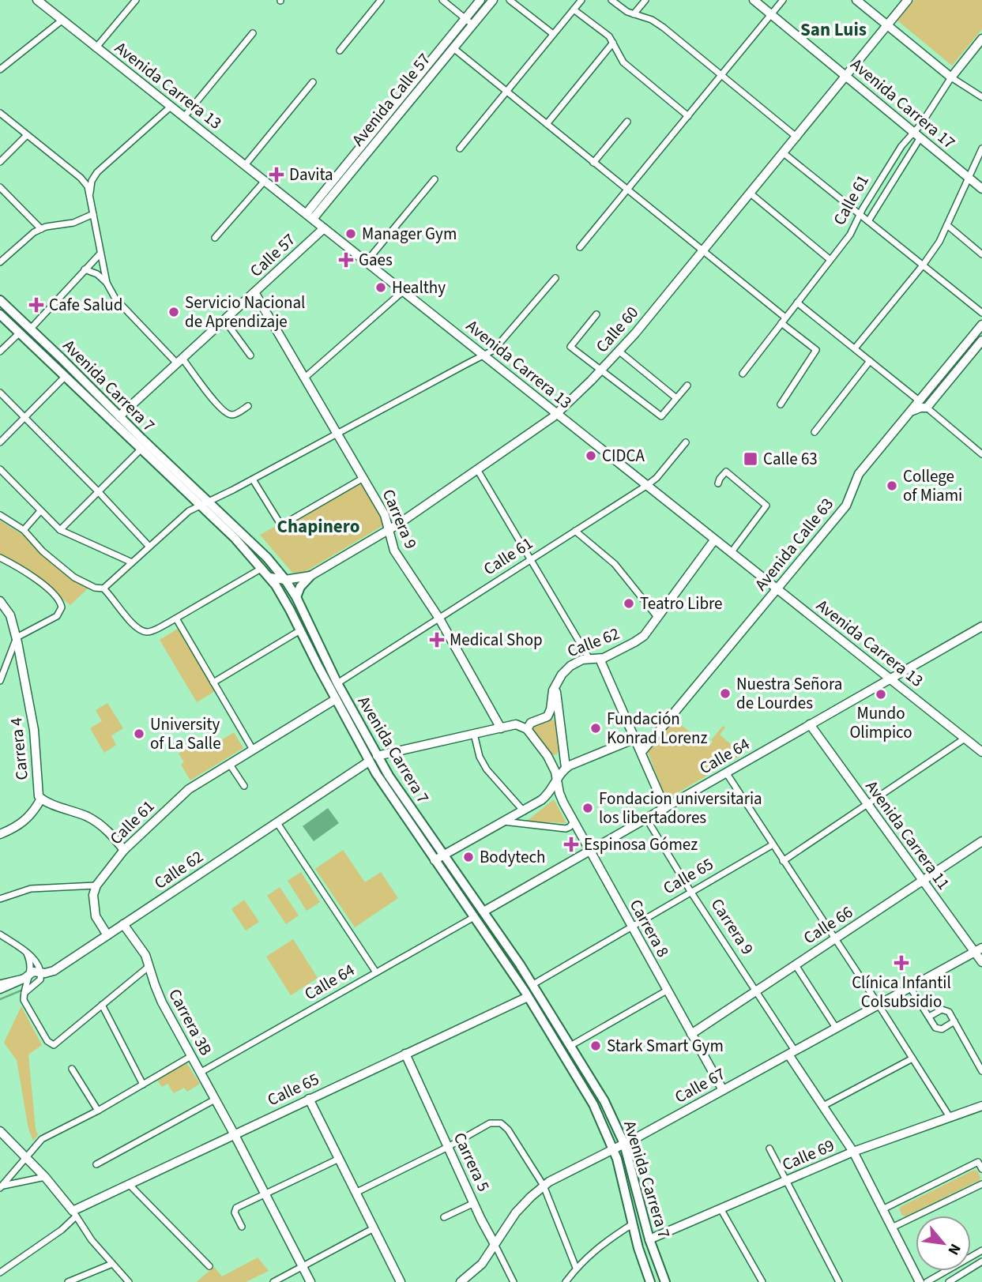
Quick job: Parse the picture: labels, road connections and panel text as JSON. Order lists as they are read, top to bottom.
{
  "streets": {
    "main road": ["Avenida Carrera 7"],
    "street": [
      "Avenida Carrera 13",
      "Avenida Calle 57",
      "Avenida Carrera 17",
      "Calle 61",
      "Calle 57",
      "Calle 60",
      "Carrera 9",
      "Avenida Calle 63",
      "Calle 62",
      "Carrera 4",
      "Calle 64",
      "Avenida Carrera 11",
      "Calle 65",
      "Calle 66",
      "Carrera 8",
      "Carrera 3B",
      "Calle 67",
      "Calle 69",
      "Carrera 5"
    ]
  },
  "crossings": [
    ["Avenida Carrera 13", "Avenida Calle 57"],
    ["Avenida Carrera 13", "Calle 61"],
    ["Avenida Carrera 13", "Calle 57"],
    ["Avenida Carrera 13", "Calle 60"],
    ["Avenida Carrera 13", "Avenida Calle 63"],
    ["Avenida Carrera 13", "Calle 62"],
    ["Avenida Carrera 13", "Calle 64"],
    ["Avenida Carrera 17", "Calle 61"],
    ["Avenida Carrera 17", "Calle 60"],
    ["Calle 61", "Avenida Carrera 7"],
    ["Calle 61", "Carrera 9"],
    ["Calle 61", "Carrera 4"],
    ["Calle 57", "Avenida Carrera 7"],
    ["Calle 57", "Carrera 9"],
    ["Calle 60", "Avenida Carrera 7"],
    ["Calle 60", "Carrera 9"],
    ["Avenida Carrera 7", "Calle 62"],
    ["Avenida Carrera 7", "Calle 64"],
    ["Avenida Carrera 7", "Calle 65"],
    ["Avenida Carrera 7", "Calle 67"],
    ["Avenida Carrera 7", "Calle 69"],
    ["Carrera 9", "Calle 64"],
    ["Carrera 9", "Calle 65"],
    ["Carrera 9", "Calle 66"],
    ["Carrera 9", "Calle 67"],
    ["Carrera 9", "Calle 69"],
    ["Calle 62", "Carrera 3B"],
    ["Calle 64", "Avenida Carrera 11"],
    ["Calle 64", "Carrera 8"],
    ["Calle 64", "Carrera 3B"],
    ["Avenida Carrera 11", "Calle 66"],
    ["Avenida Carrera 11", "Calle 67"],
    ["Calle 65", "Carrera 8"],
    ["Calle 65", "Carrera 3B"],
    ["Calle 65", "Carrera 5"],
    ["Calle 66", "Carrera 8"],
    ["Carrera 8", "Calle 67"],
    ["Calle 67", "Carrera 5"]
  ],
  "districts": ["San Luis", "Chapinero"],
  "places": {
    "health": [
      "Davita",
      "Gaes",
      "Cafe Salud",
      "Medical Shop",
      "Espinosa Gómez",
      "Clínica Infantil Colsubsidio"
    ],
    "other": [
      "Manager Gym",
      "Healthy",
      "Servicio Nacional de Aprendizaje",
      "CIDCA",
      "College of Miami",
      "Teatro Libre",
      "Nuestra Señora de Lourdes",
      "Mundo Olimpico",
      "Fundación Konrad Lorenz",
      "University of La Salle",
      "Fondacion universitaria los libertadores",
      "Bodytech",
      "Stark Smart Gym"
    ],
    "transit": ["Calle 63"]
  },
  "north": "bottom right"
}
